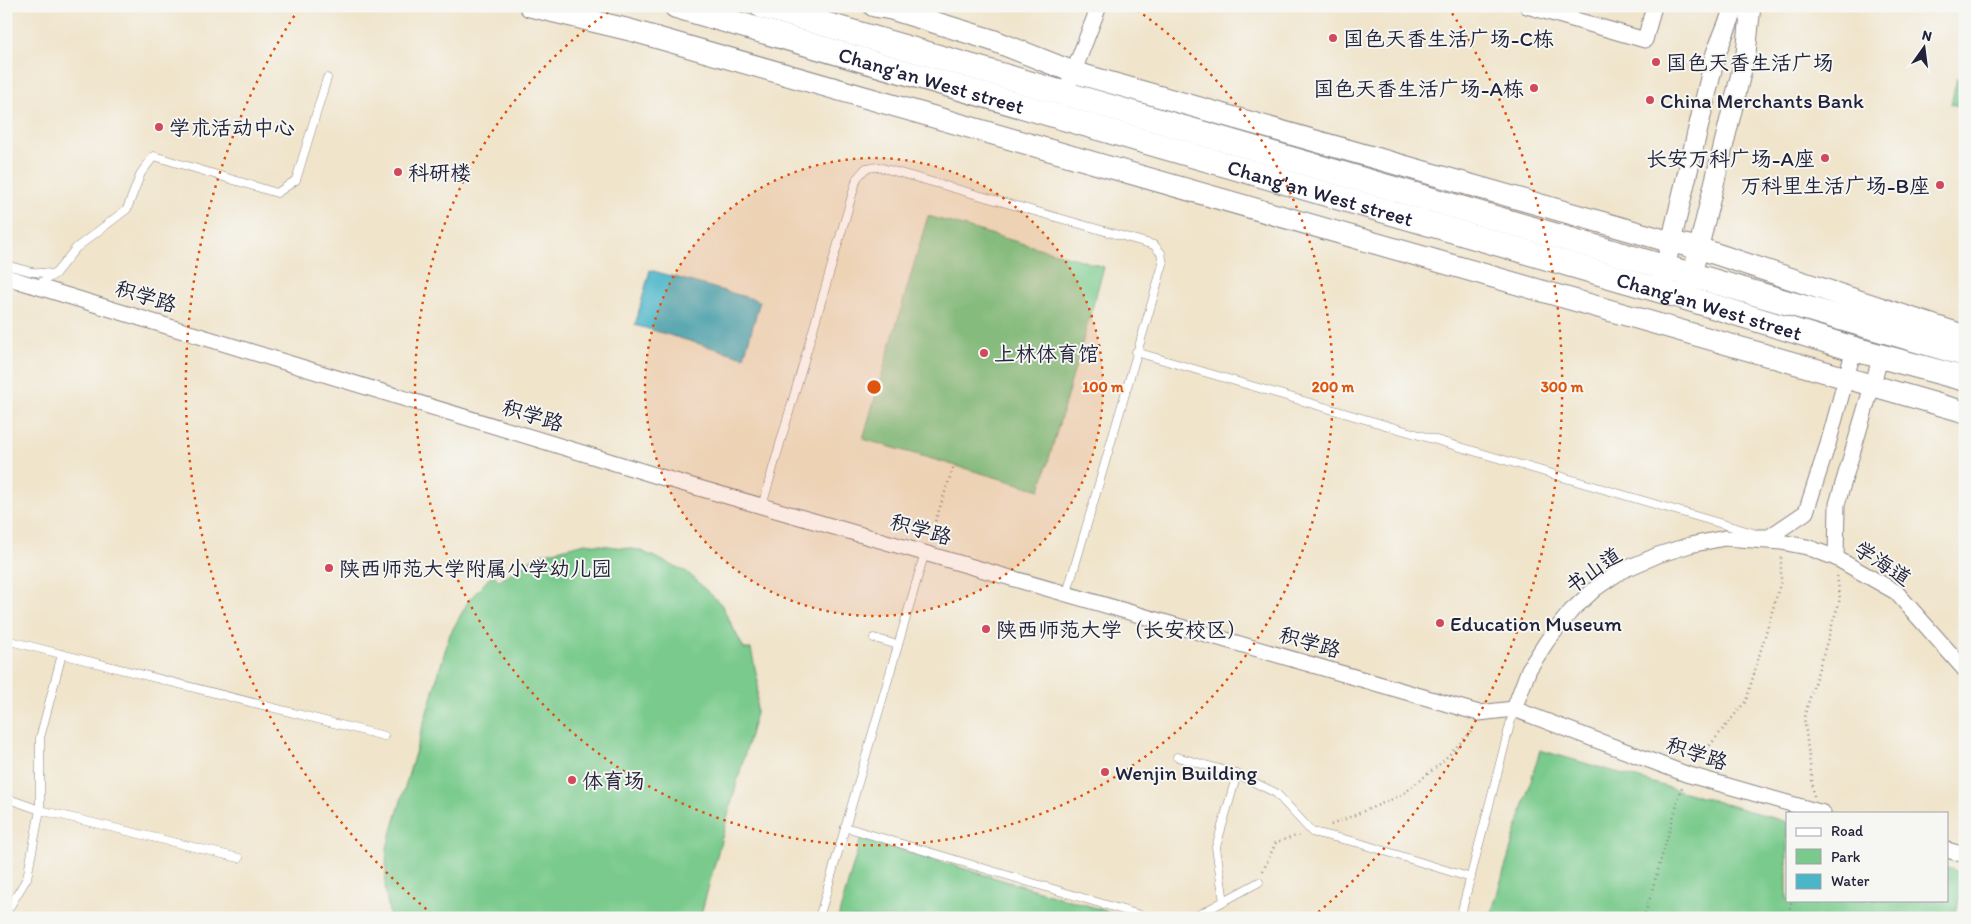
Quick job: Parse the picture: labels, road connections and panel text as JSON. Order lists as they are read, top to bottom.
{
  "streets": {
    "main road": ["Chang'an West street"],
    "street": ["积学路", "学海道", "书山道"]
  },
  "crossings": [
    ["积学路", "书山道"],
    ["学海道", "书山道"]
  ],
  "places": [
    "国色天香生活广场-C栋",
    "国色天香生活广场",
    "国色天香生活广场-A栋",
    "China Merchants Bank",
    "学术活动中心",
    "长安万科广场-A座",
    "科研楼",
    "万科里生活广场-B座",
    "上林体育馆",
    "陕西师范大学附属小学幼儿园",
    "Education Museum",
    "陕西师范大学（长安校区）",
    "Wenjin Building",
    "体育场"
  ],
  "legend": ["Road", "Park", "Water"],
  "north": "top",
  "rings": ["100 m", "200 m", "300 m"]
}
